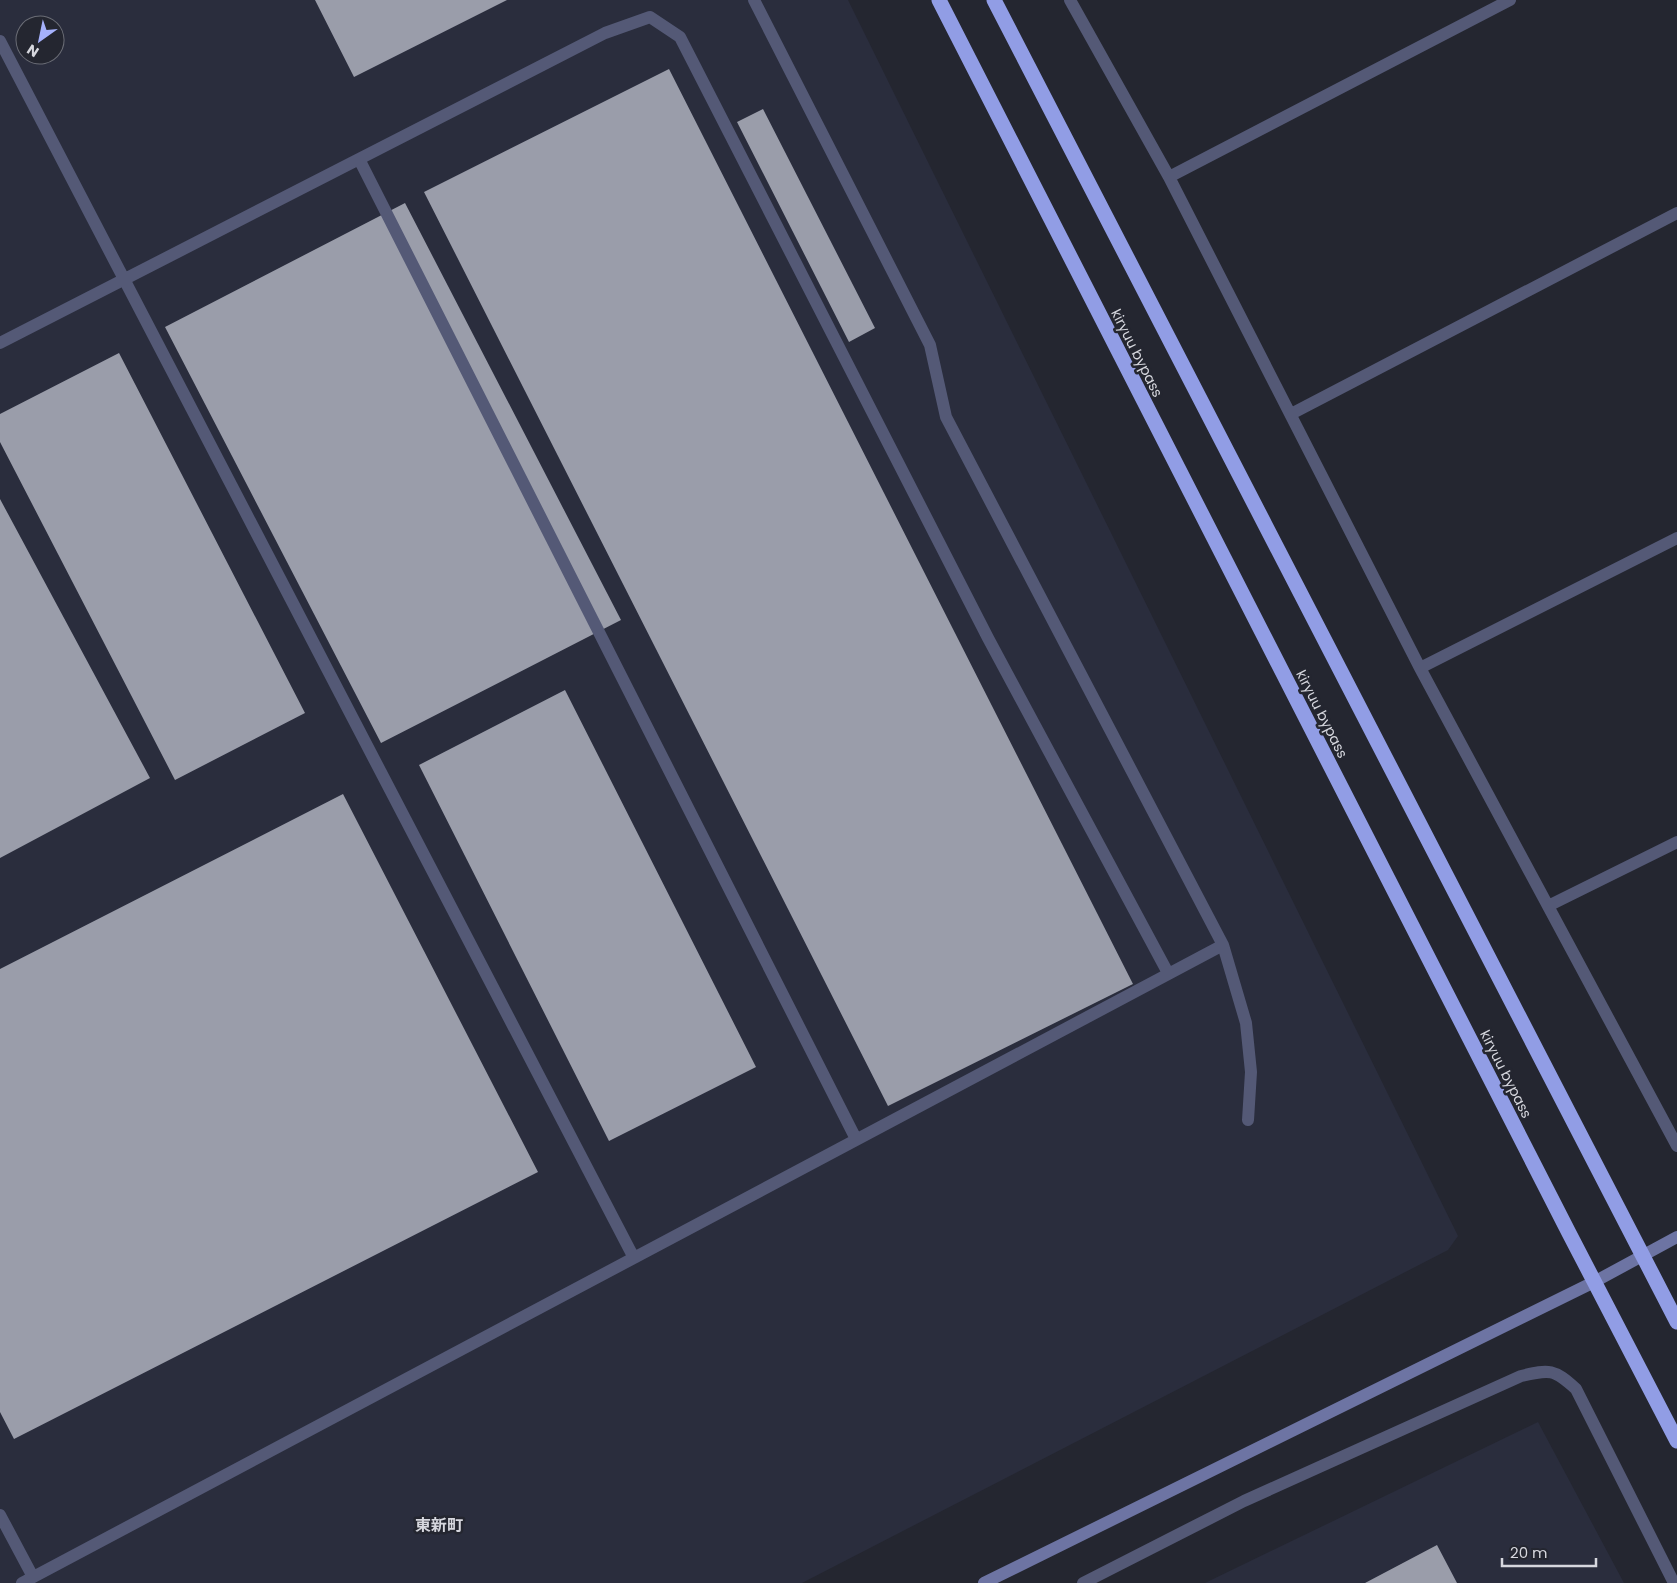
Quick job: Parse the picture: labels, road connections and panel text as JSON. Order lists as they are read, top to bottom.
{
  "streets": {
    "highway": ["kiryuu bypass"]
  },
  "districts": ["東新町"],
  "scale_bar": "20 m",
  "north": "bottom left"
}
